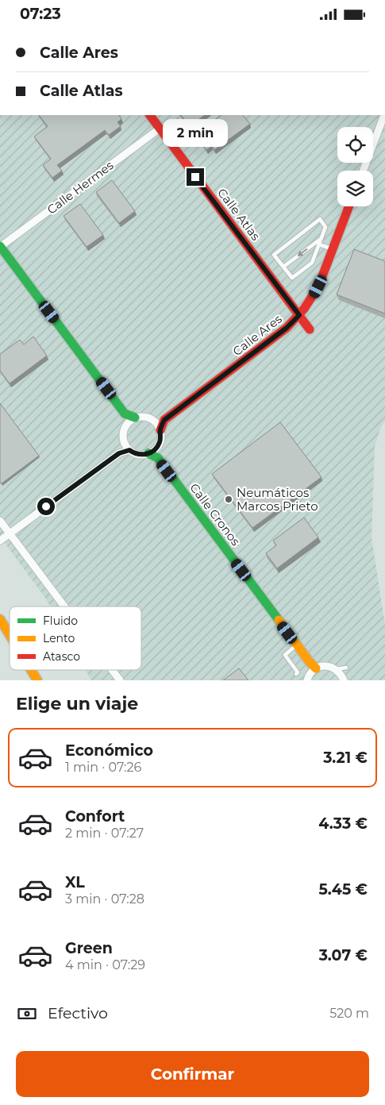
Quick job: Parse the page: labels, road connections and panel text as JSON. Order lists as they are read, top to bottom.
{
  "streets": {
    "street": [
      "Calle Hermes",
      "Calle Atlas",
      "Calle Ares",
      "Calle Cronos"
    ]
  },
  "crossings": [
    ["Calle Hermes", "Calle Atlas"],
    ["Calle Atlas", "Calle Ares"],
    ["Calle Ares", "Calle Cronos"]
  ],
  "places": ["Neumáticos Marcos Prieto"],
  "legend": ["Fluido", "Lento", "Atasco"],
  "page": {
    "status": "07:23",
    "banner": ["Calle Ares", "Calle Atlas"],
    "bubble": "2 min",
    "heading": "Elige un viaje",
    "list": [
      {
        "name": "Económico",
        "note": "1 min · 07:26",
        "value": "3.21 €"
      },
      {
        "name": "Confort",
        "note": "2 min · 07:27",
        "value": "4.33 €"
      },
      {
        "name": "XL",
        "note": "3 min · 07:28",
        "value": "5.45 €"
      },
      {
        "name": "Green",
        "note": "4 min · 07:29",
        "value": "3.07 €"
      }
    ],
    "pay": ["Efectivo", "520 m"],
    "buttons": "Confirmar"
  }
}
